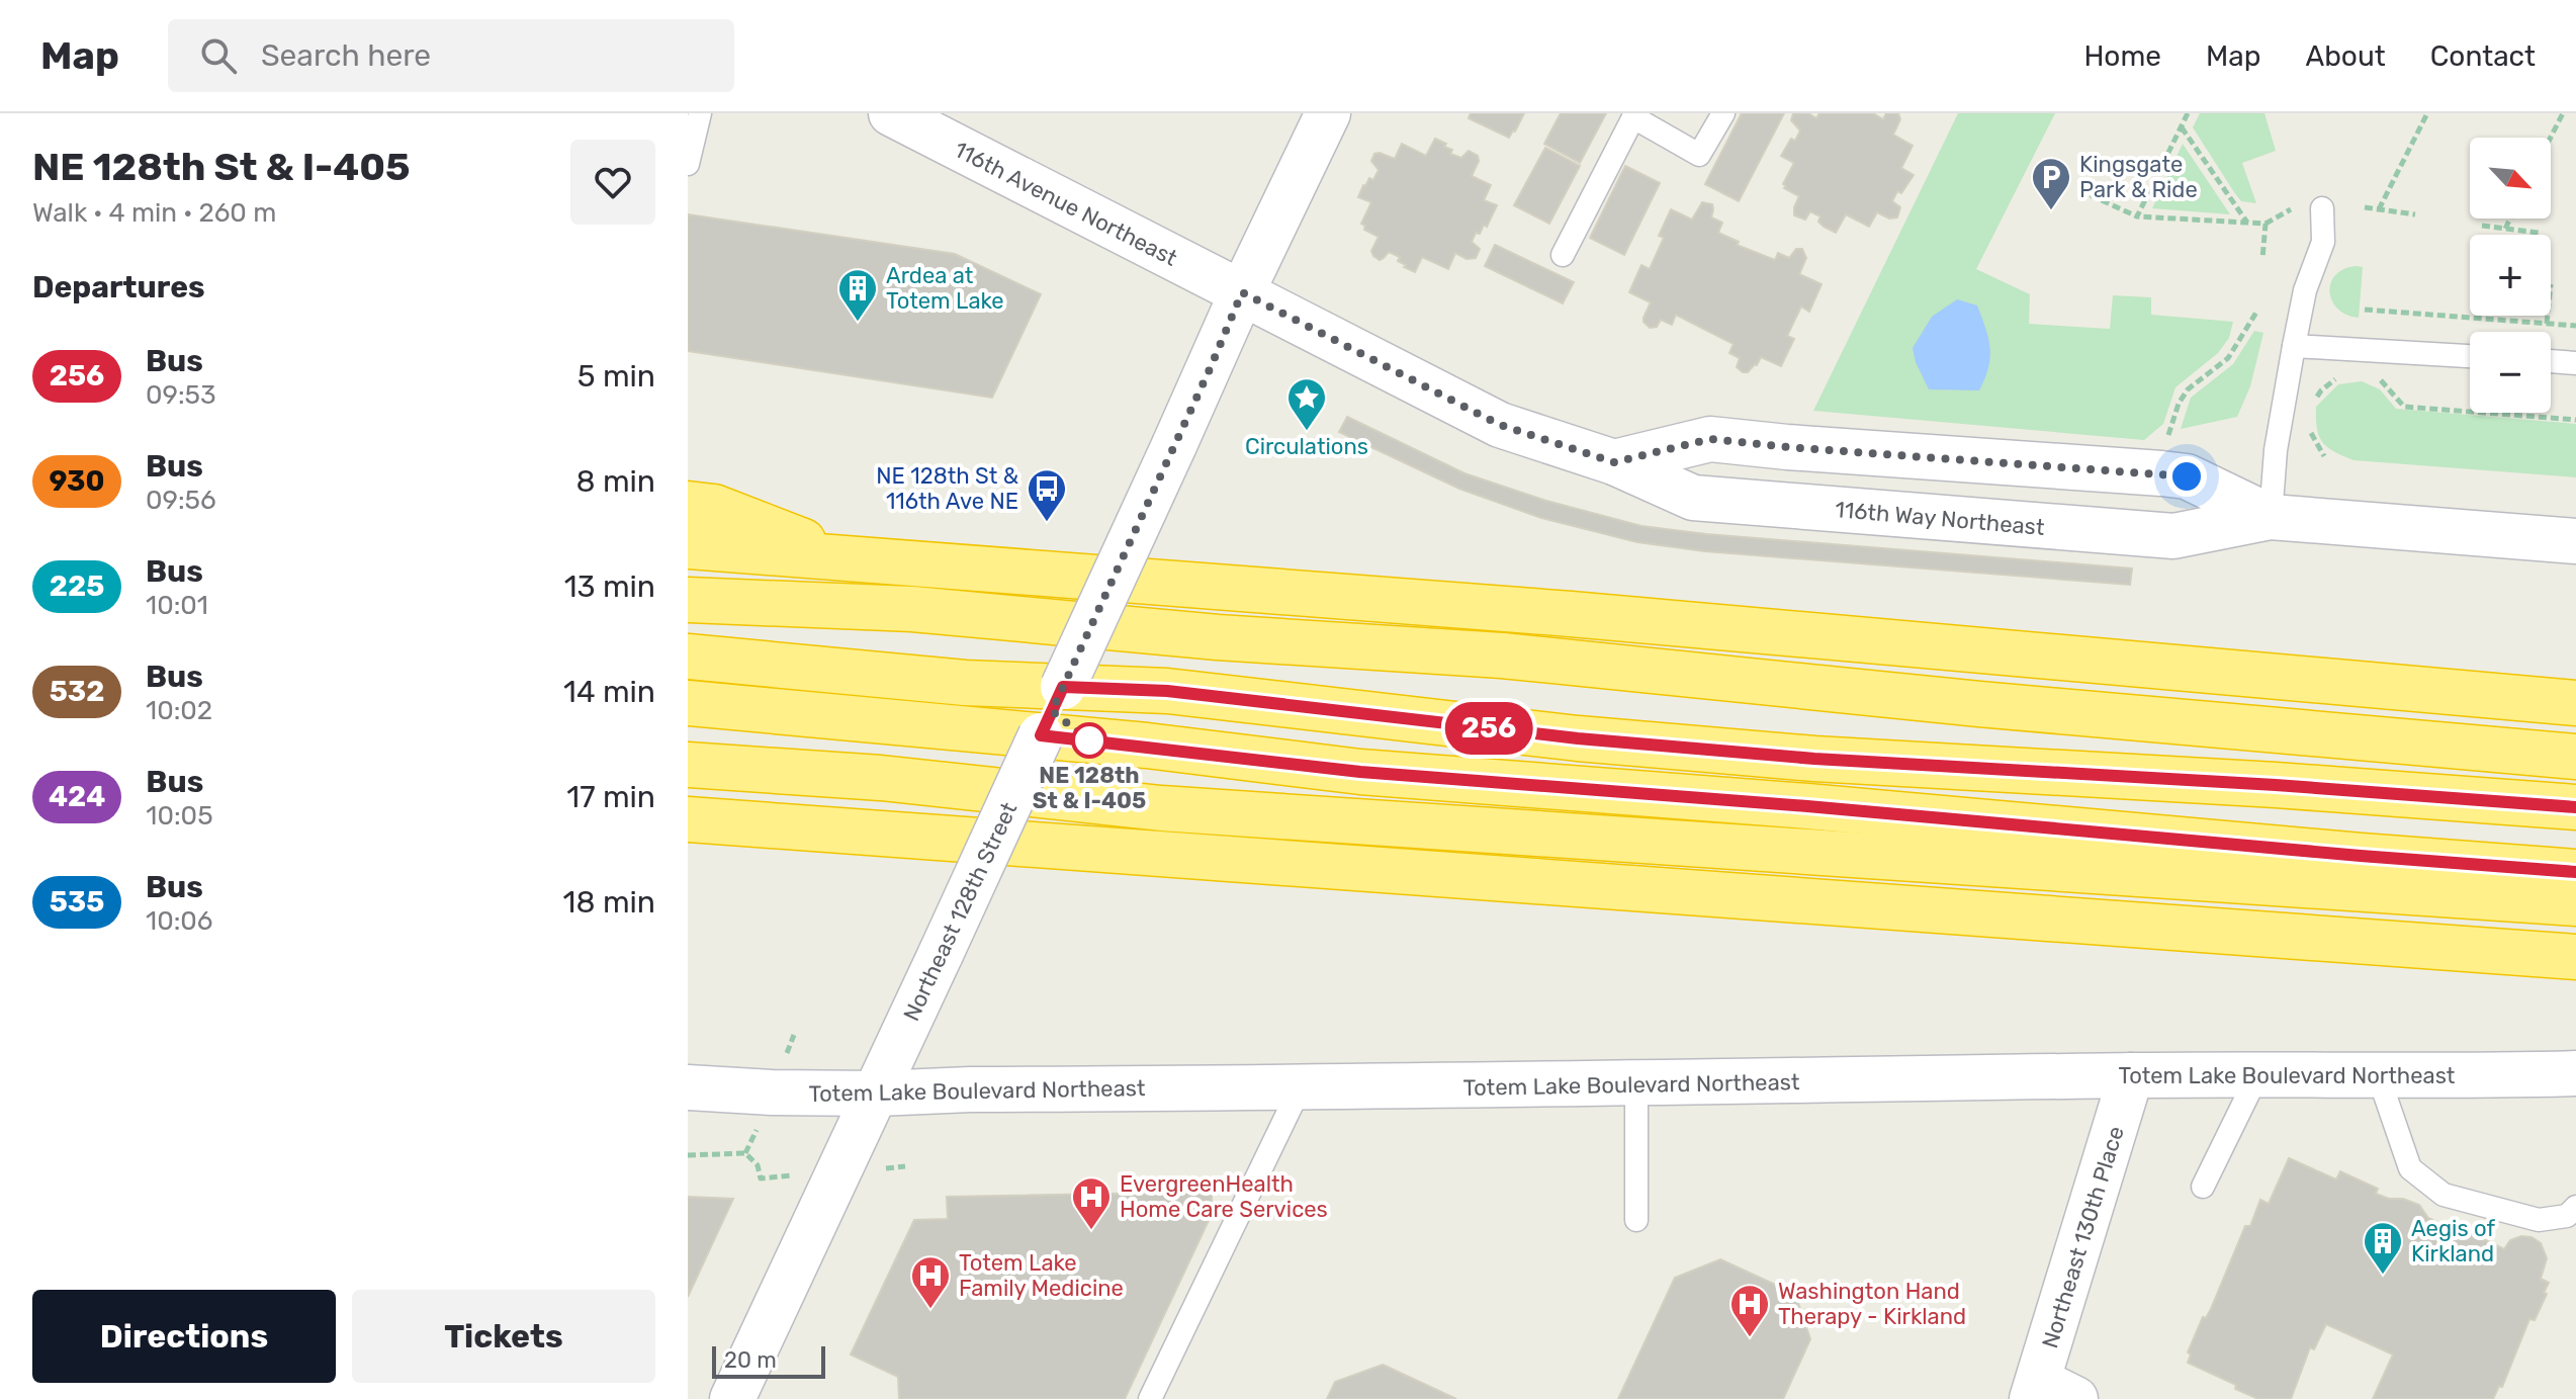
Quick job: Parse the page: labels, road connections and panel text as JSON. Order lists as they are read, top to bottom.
{
  "streets": {
    "street": [
      "116th Avenue Northeast",
      "116th Way Northeast",
      "Northeast 128th Street",
      "Totem Lake Boulevard Northeast",
      "Northeast 130th Place"
    ]
  },
  "crossings": [
    ["116th Avenue Northeast", "116th Way Northeast"],
    ["116th Avenue Northeast", "Northeast 128th Street"],
    ["116th Way Northeast", "Northeast 128th Street"],
    ["Northeast 128th Street", "Totem Lake Boulevard Northeast"],
    ["Totem Lake Boulevard Northeast", "Northeast 130th Place"]
  ],
  "places": {
    "parking": ["Kingsgate Park & Ride"],
    "building": ["Ardea at Totem Lake", "Aegis of Kirkland"],
    "place": ["Circulations"],
    "bus stop": ["NE 128th St & 116th Ave NE"],
    "other": ["NE 128th St & I-405"],
    "hospital": ["EvergreenHealth Home Care Services", "Totem Lake Family Medicine", "Washington Hand Therapy - Kirkland"]
  },
  "lines": ["bus line 256"],
  "scale_bar": "20 m",
  "north": "bottom right",
  "page": {
    "header": "Map",
    "search": "Search here",
    "nav": [
      "Home",
      "Map",
      "About",
      "Contact"
    ],
    "heading": [
      ["NE 128th St & I-405", "Walk · 4 min · 260 m"],
      "Departures"
    ],
    "on_map": "256",
    "map_buttons": ["+", "−"],
    "list": [
      {
        "mark": "256",
        "name": "Bus",
        "note": "09:53",
        "value": "5 min"
      },
      {
        "mark": "930",
        "name": "Bus",
        "note": "09:56",
        "value": "8 min"
      },
      {
        "mark": "225",
        "name": "Bus",
        "note": "10:01",
        "value": "13 min"
      },
      {
        "mark": "532",
        "name": "Bus",
        "note": "10:02",
        "value": "14 min"
      },
      {
        "mark": "424",
        "name": "Bus",
        "note": "10:05",
        "value": "17 min"
      },
      {
        "mark": "535",
        "name": "Bus",
        "note": "10:06",
        "value": "18 min"
      }
    ],
    "buttons": ["Directions", "Tickets"],
    "scale": "20 m"
  }
}
